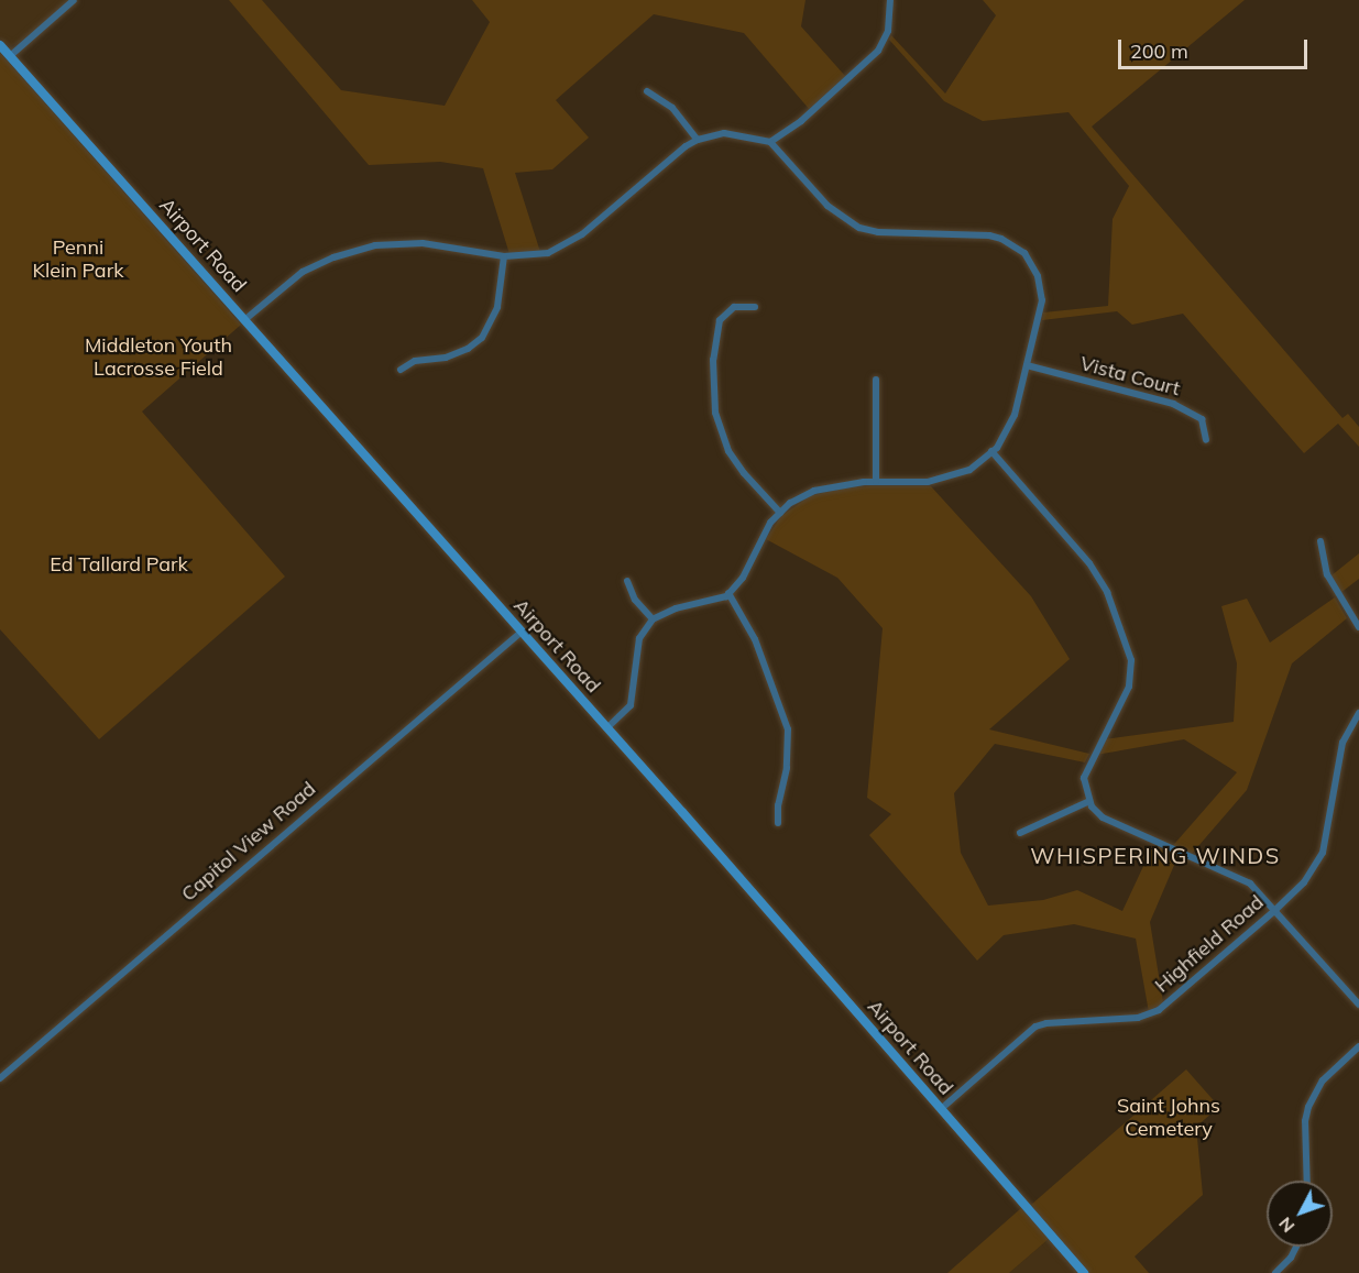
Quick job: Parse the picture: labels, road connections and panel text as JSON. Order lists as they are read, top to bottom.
{
  "streets": {
    "street": [
      "Airport Road",
      "Vista Court",
      "Capitol View Road",
      "Highfield Road"
    ]
  },
  "crossings": [
    ["Airport Road", "Capitol View Road"],
    ["Airport Road", "Highfield Road"]
  ],
  "districts": ["WHISPERING WINDS"],
  "parks": [
    "Penni Klein Park",
    "Middleton Youth Lacrosse Field",
    "Ed Tallard Park",
    "Saint Johns Cemetery"
  ],
  "scale_bar": "200 m",
  "north": "bottom left"
}
